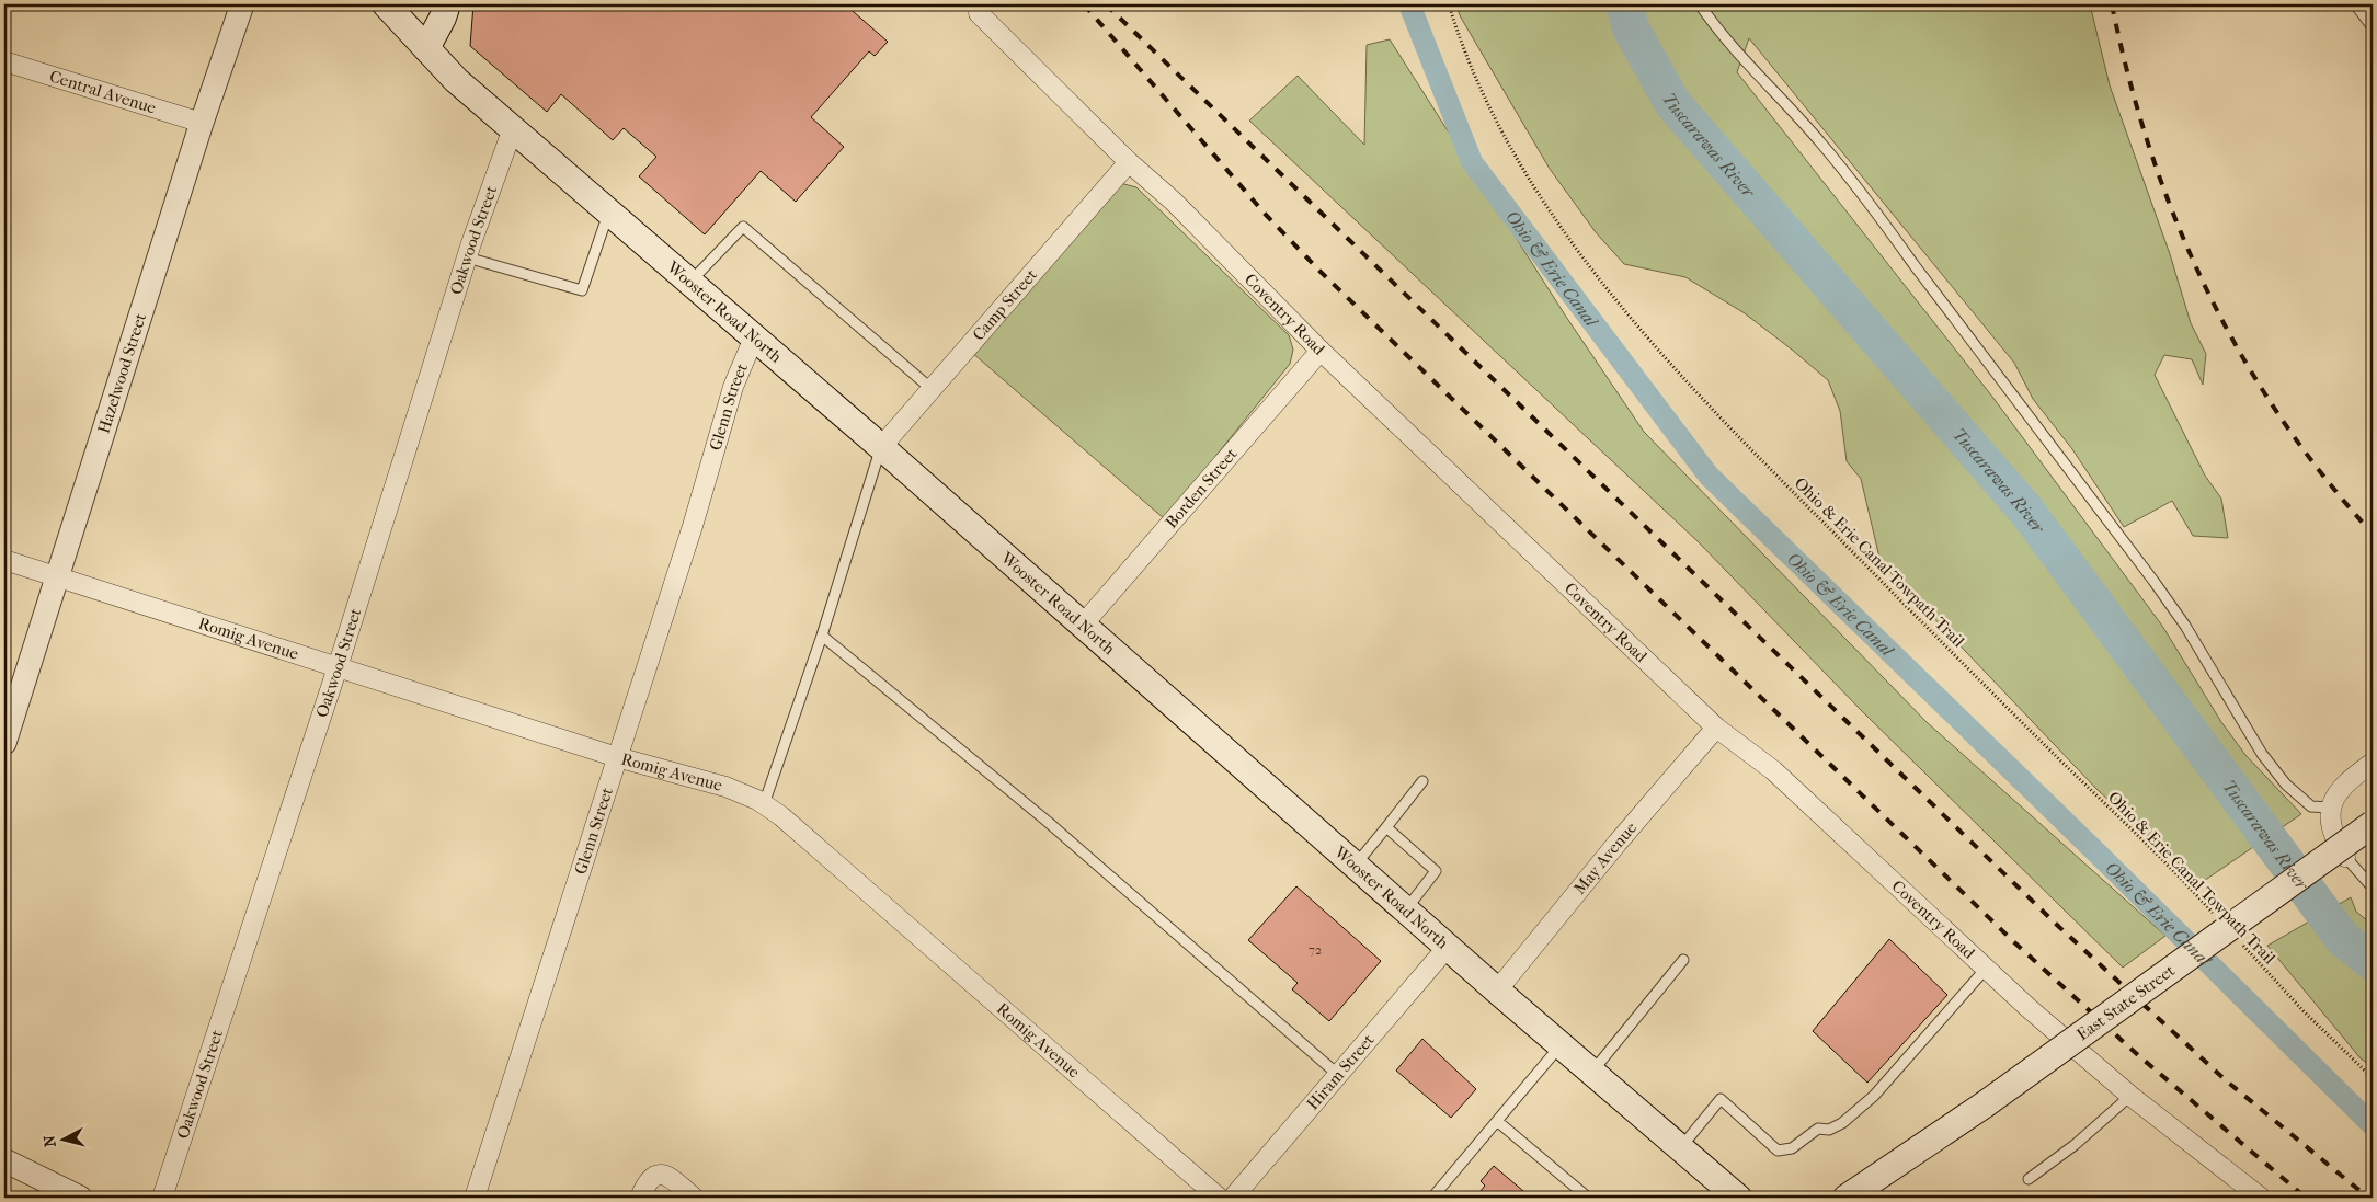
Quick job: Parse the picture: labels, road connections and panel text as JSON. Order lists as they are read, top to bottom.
{
  "streets": {
    "main road": ["Wooster Road North", "East State Street"],
    "street": [
      "Central Avenue",
      "Oakwood Street",
      "Camp Street",
      "Coventry Road",
      "Hazelwood Street",
      "Glenn Street",
      "Borden Street",
      "Romig Avenue",
      "May Avenue",
      "Hiram Street"
    ],
    "path": ["Ohio & Erie Canal Towpath Trail"]
  },
  "crossings": [
    ["Central Avenue", "Hazelwood Street"],
    ["Oakwood Street", "Wooster Road North"],
    ["Oakwood Street", "Romig Avenue"],
    ["Camp Street", "Wooster Road North"],
    ["Camp Street", "Coventry Road"],
    ["Wooster Road North", "Glenn Street"],
    ["Wooster Road North", "Borden Street"],
    ["Wooster Road North", "May Avenue"],
    ["Wooster Road North", "Hiram Street"],
    ["Coventry Road", "Borden Street"],
    ["Coventry Road", "May Avenue"],
    ["Hazelwood Street", "Romig Avenue"],
    ["Glenn Street", "Romig Avenue"]
  ],
  "water": ["Tuscarawas River", "Ohio & Erie Canal"],
  "house_numbers": ["72"],
  "north": "left"
}
